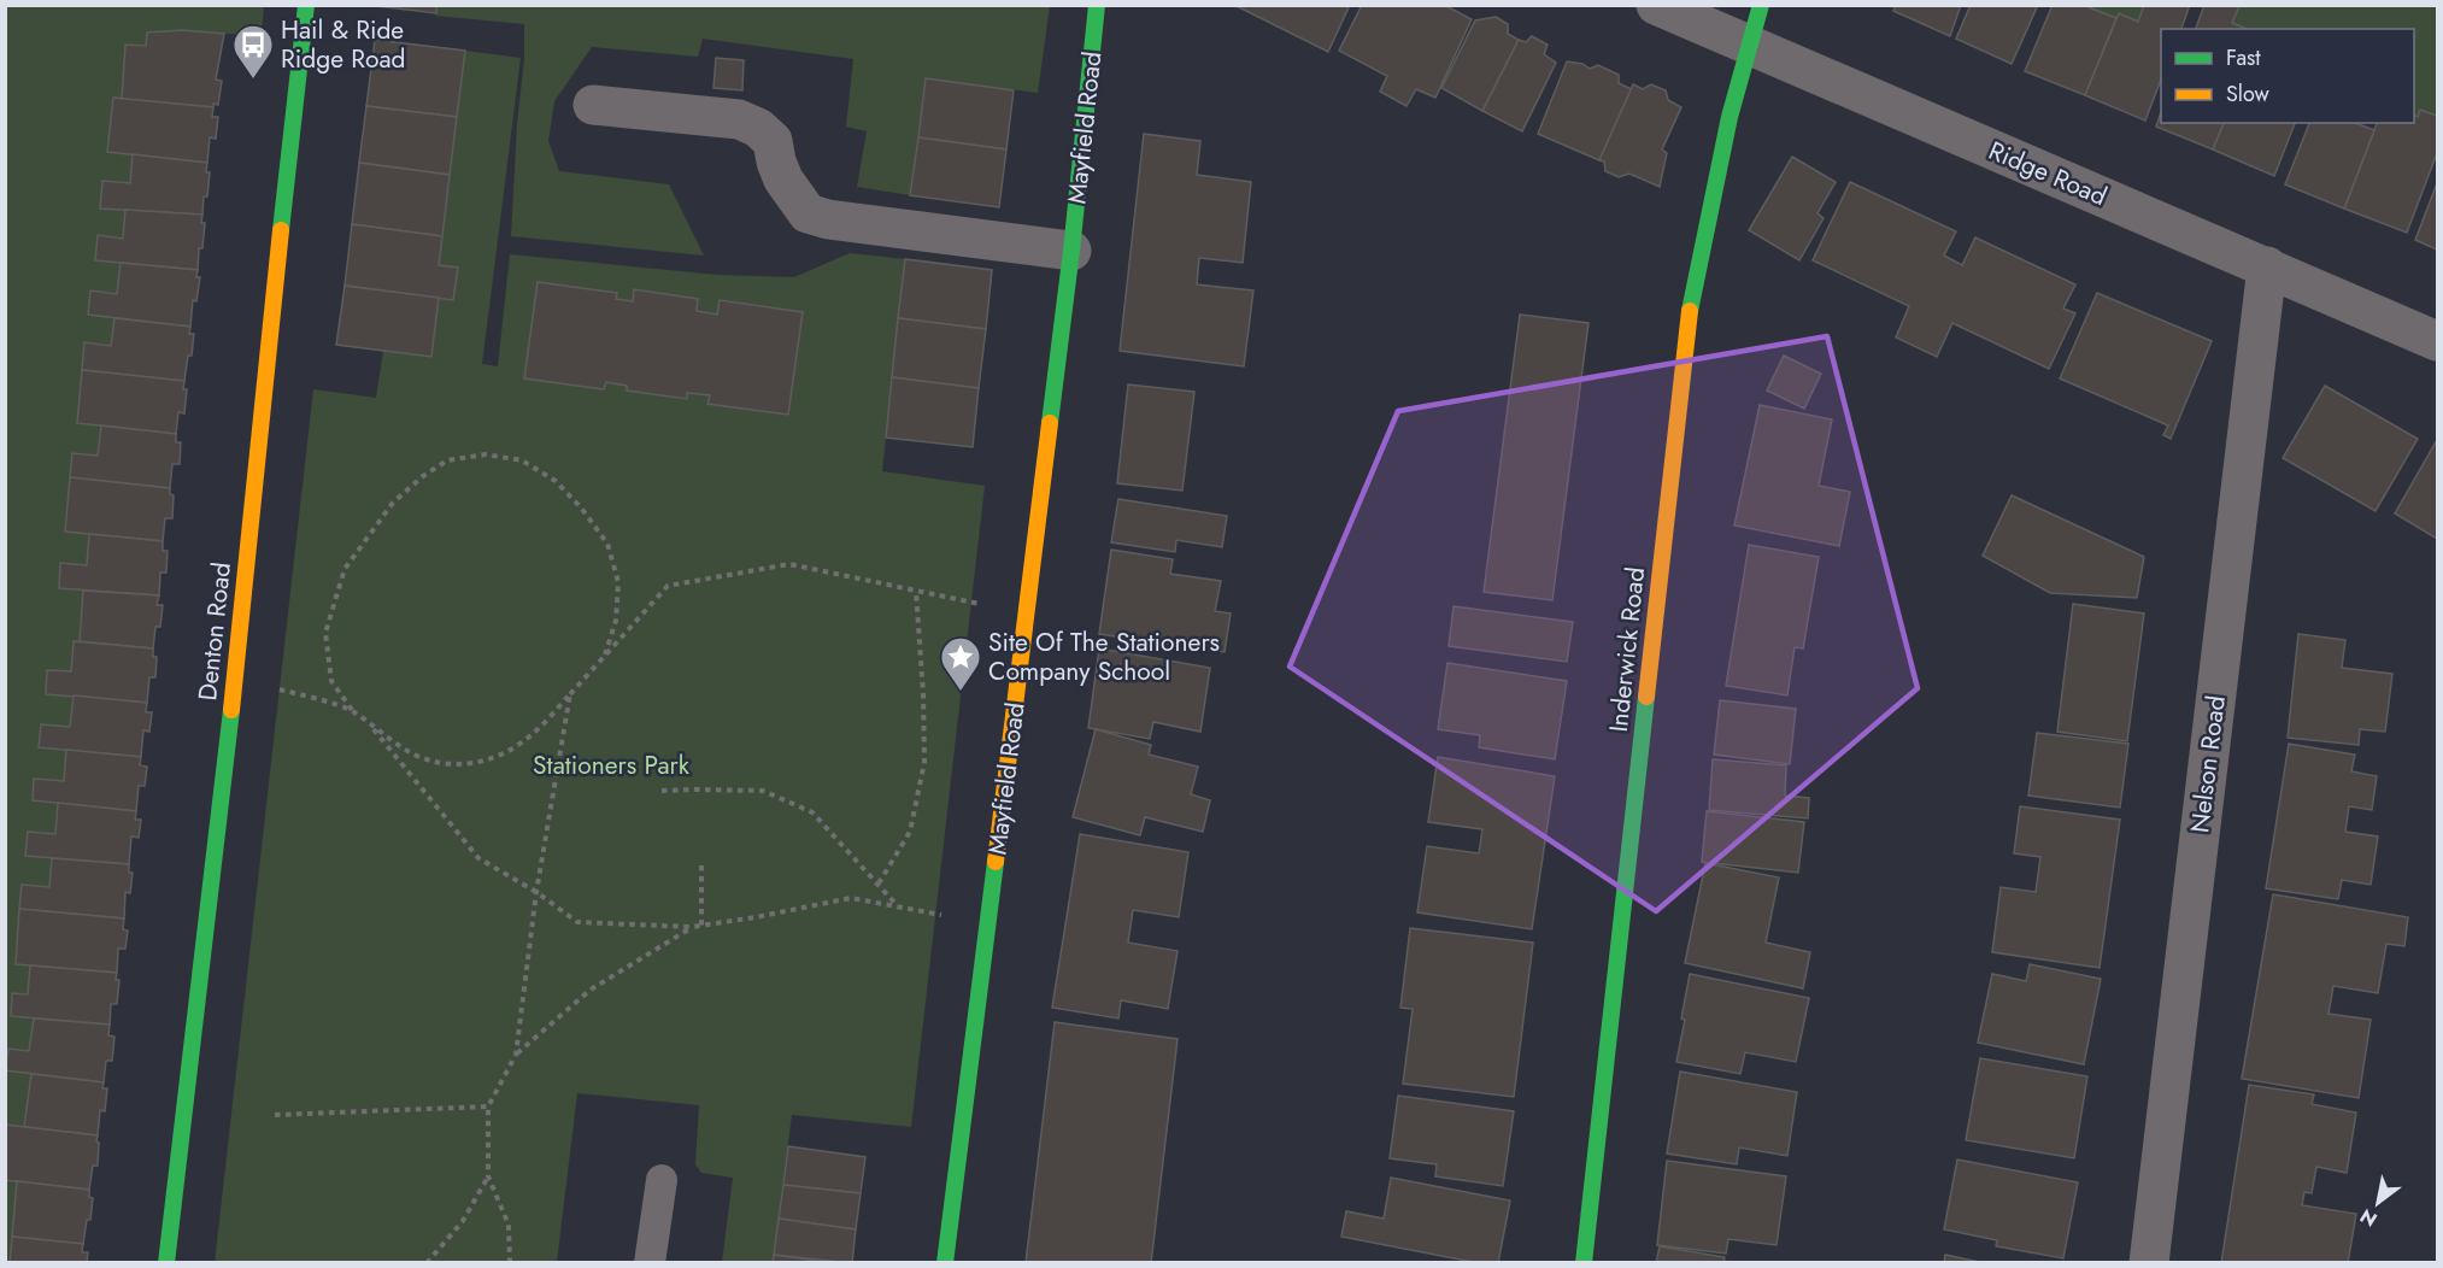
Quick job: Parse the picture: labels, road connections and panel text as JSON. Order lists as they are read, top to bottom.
{
  "streets": {
    "street": [
      "Mayfield Road",
      "Ridge Road",
      "Denton Road",
      "Inderwick Road",
      "Nelson Road"
    ]
  },
  "crossings": [
    ["Ridge Road", "Inderwick Road"],
    ["Ridge Road", "Nelson Road"]
  ],
  "parks": ["Stationers Park"],
  "places": {
    "bus stop": ["Hail & Ride Ridge Road"],
    "place": ["Site Of The Stationers Company School"]
  },
  "legend": ["Fast", "Slow"],
  "north": "bottom left"
}
